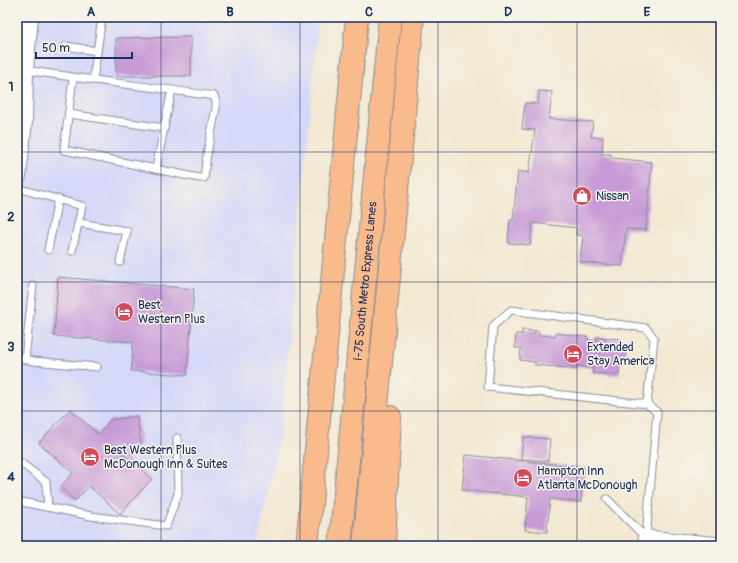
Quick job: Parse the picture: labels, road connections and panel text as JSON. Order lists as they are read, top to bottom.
{
  "streets": {
    "highway": ["I-75 South Metro Express Lanes"]
  },
  "places": {
    "shop": ["Nissan"],
    "hotel": [
      "Best Western Plus",
      "Extended Stay America",
      "Best Western Plus McDonough Inn & Suites",
      "Hampton Inn Atlanta McDonough"
    ]
  },
  "scale_bar": "50 m",
  "grid": {
    "columns": [
      "A",
      "B",
      "C",
      "D",
      "E"
    ],
    "rows": [
      "1",
      "2",
      "3",
      "4"
    ]
  }
}
